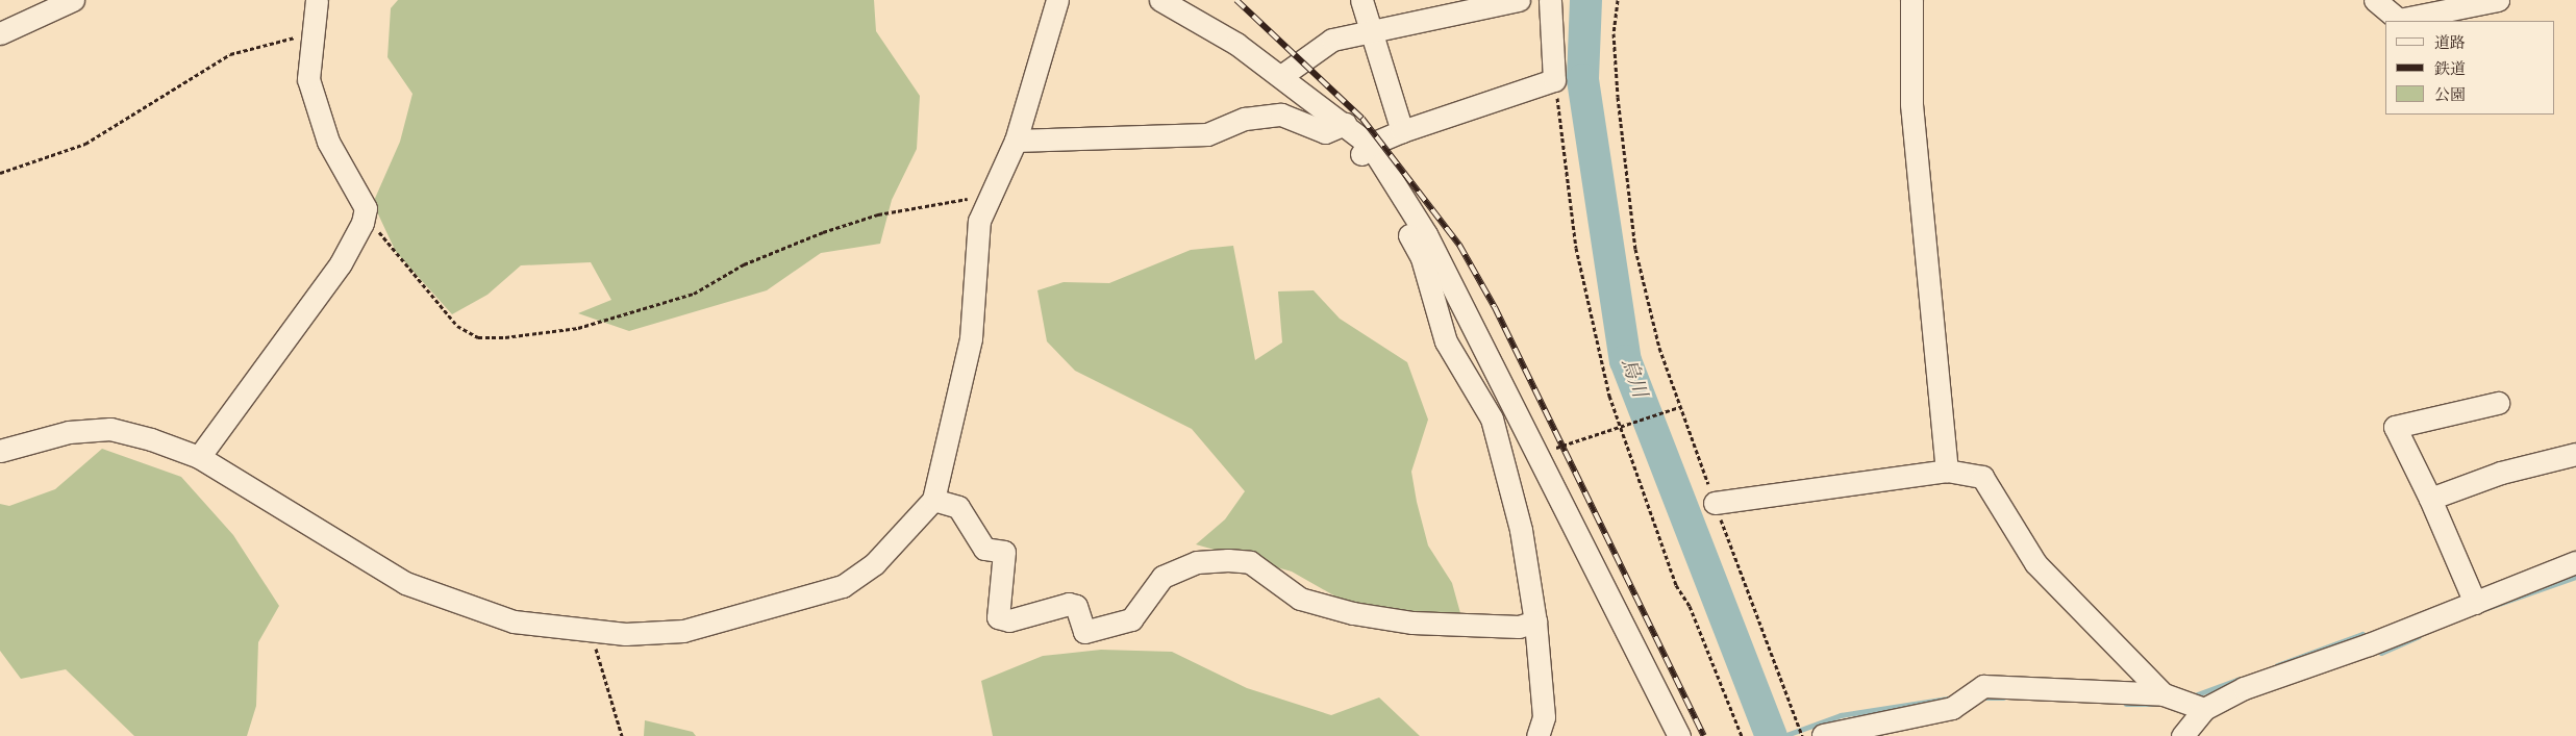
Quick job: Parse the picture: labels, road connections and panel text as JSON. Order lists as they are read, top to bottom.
{
  "water": ["烏川"],
  "legend": ["道路", "鉄道", "公園"]
}
